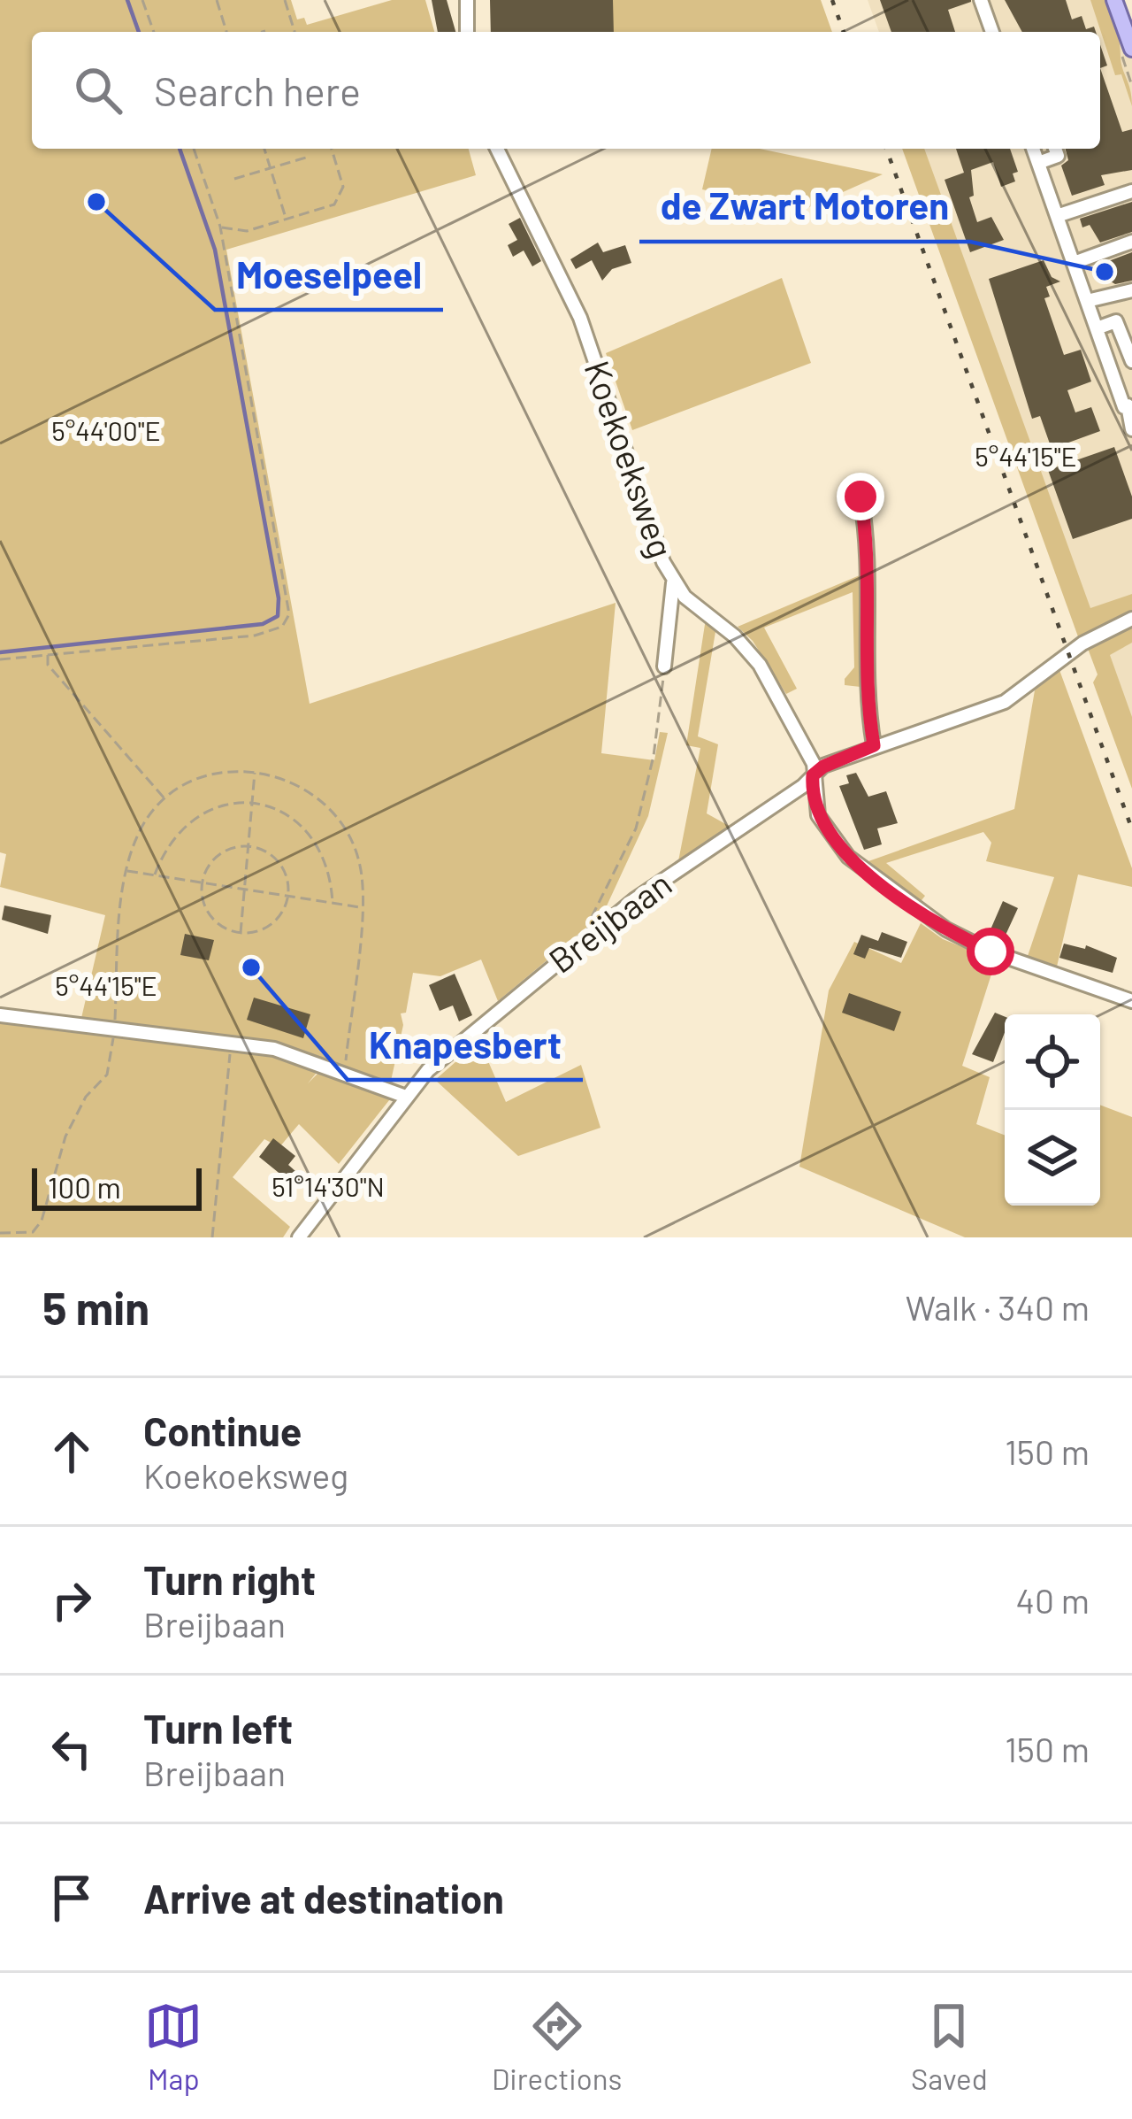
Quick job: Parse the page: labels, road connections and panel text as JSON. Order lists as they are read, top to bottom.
{
  "streets": {
    "street": ["Koekoeksweg", "Breijbaan"]
  },
  "crossings": [
    ["Koekoeksweg", "Breijbaan"]
  ],
  "places": ["Moeselpeel", "de Zwart Motoren", "Knapesbert"],
  "scale_bar": "100 m",
  "page": {
    "search": "Search here",
    "scale": "100 m",
    "heading": ["5 min", "Walk · 340 m"],
    "list": [
      ["Continue", "Koekoeksweg", "150 m"],
      ["Turn right", "Breijbaan", "40 m"],
      ["Turn left", "Breijbaan", "150 m"],
      "Arrive at destination"
    ],
    "nav": ["Map", "Directions", "Saved"]
  },
  "coordinates": ["5°44'00\"E", "5°44'15\"E", "51°14'30\"N"]
}
